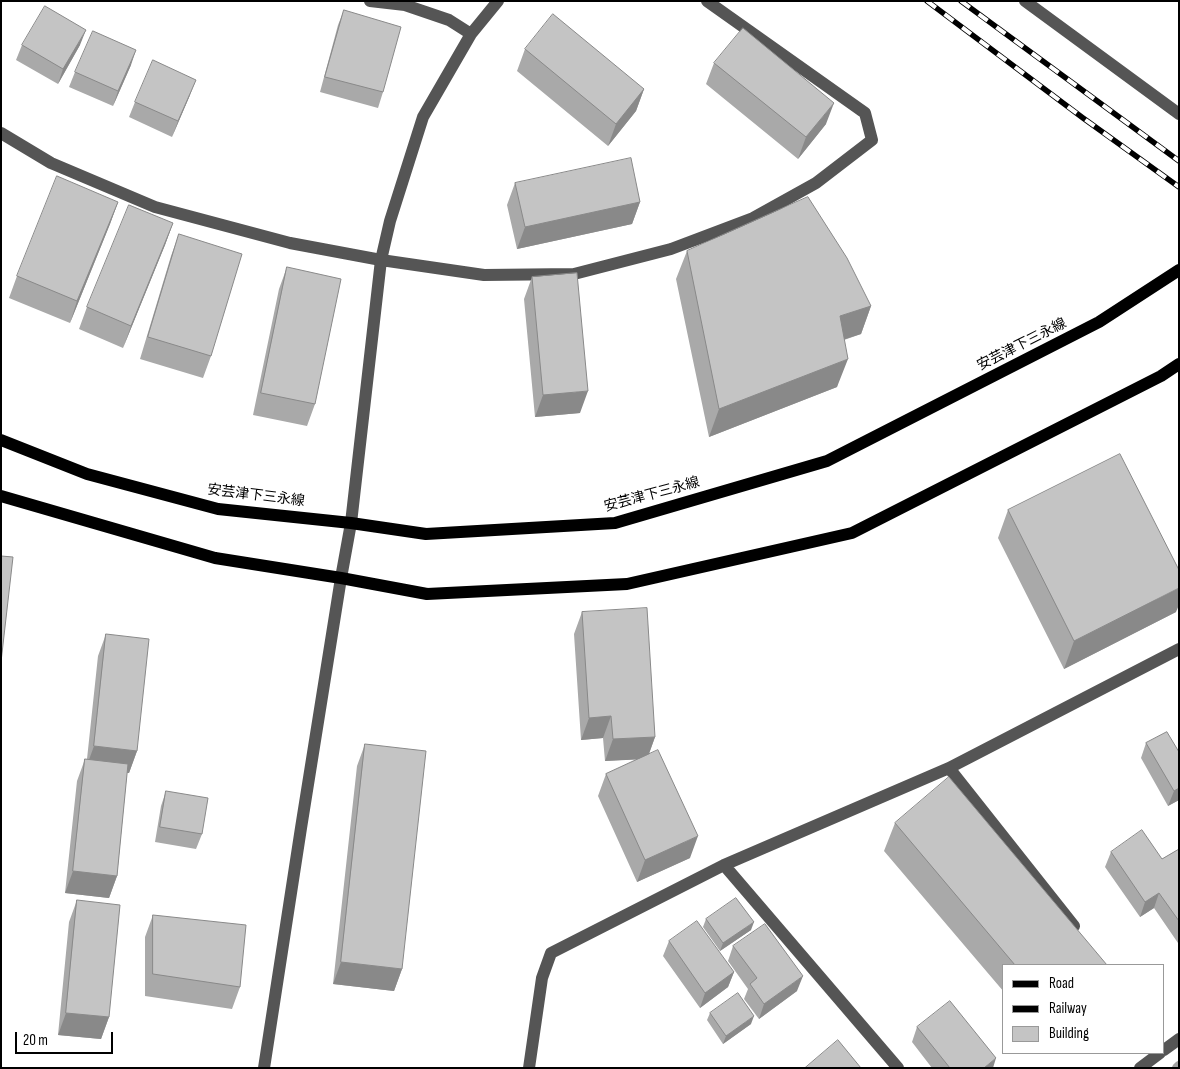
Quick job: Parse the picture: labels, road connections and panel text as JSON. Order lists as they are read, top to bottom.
{
  "streets": {
    "main road": ["安芸津下三永線"]
  },
  "legend": ["Road", "Railway", "Building"],
  "scale_bar": "20 m"
}
